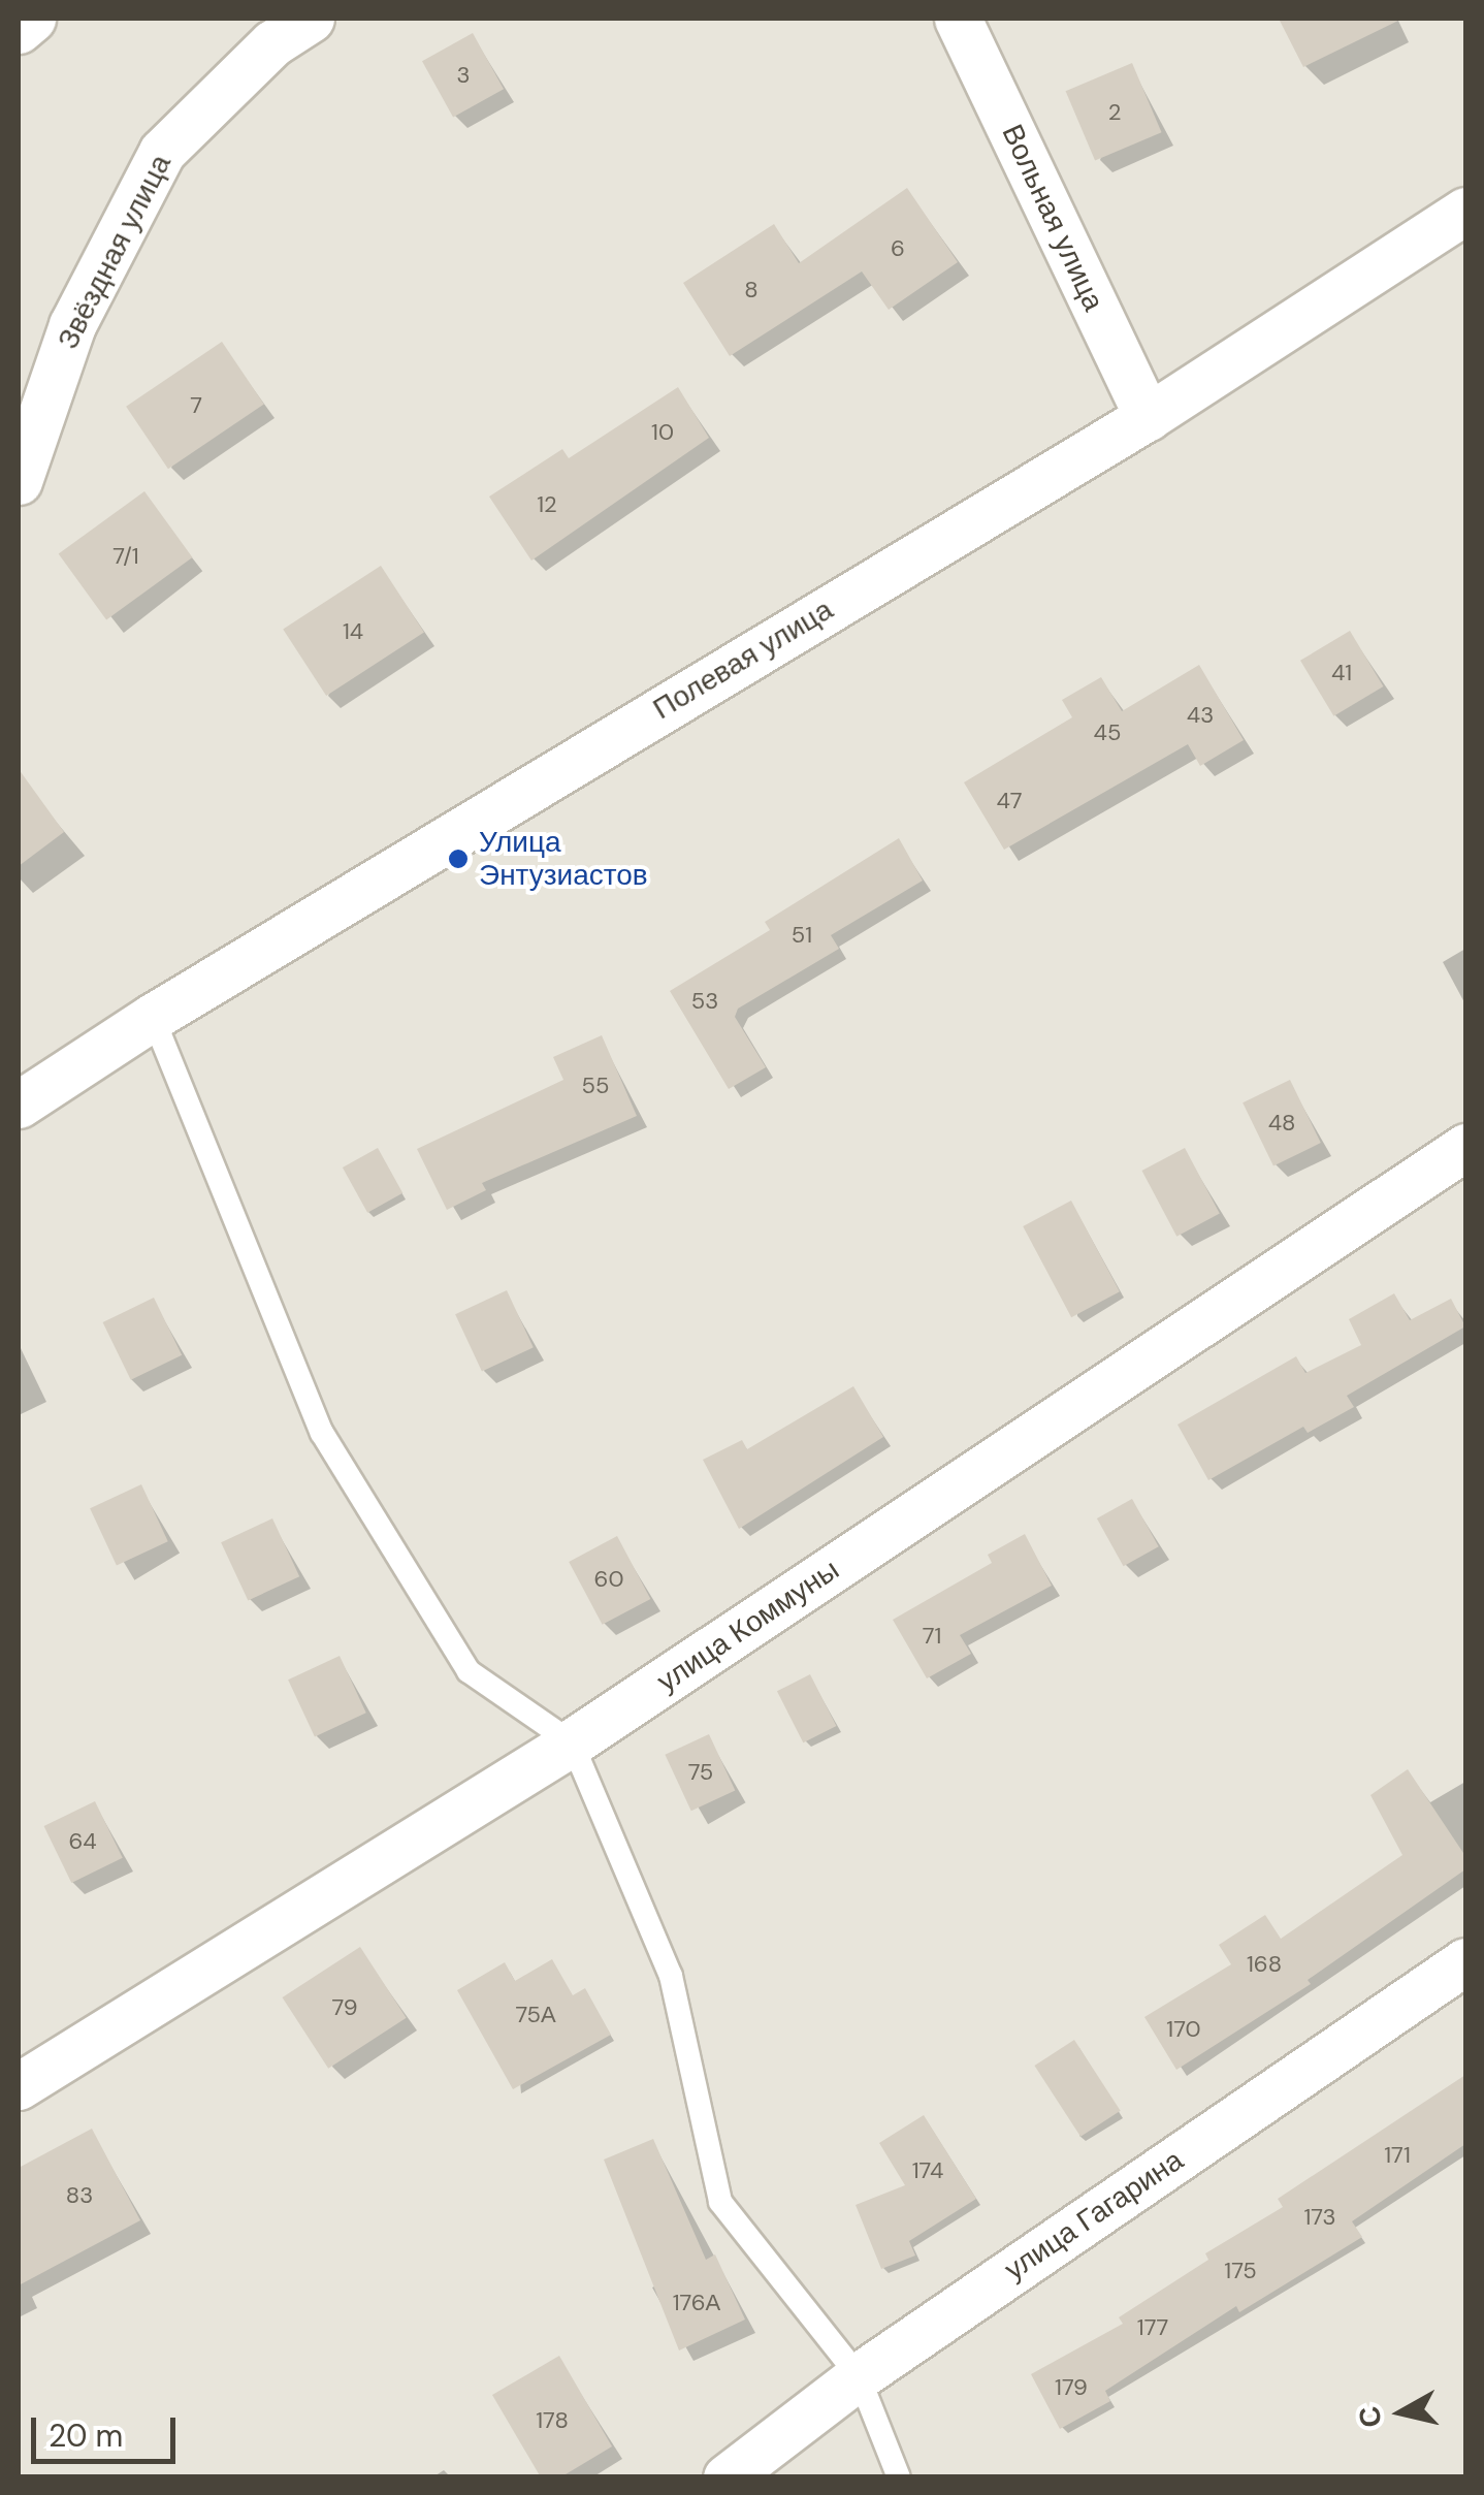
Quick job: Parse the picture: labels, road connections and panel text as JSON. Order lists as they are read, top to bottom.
{
  "streets": {
    "street": [
      "Вольная улица",
      "Звёздная улица",
      "Полевая улица",
      "улица Коммуны",
      "улица Гагарина"
    ]
  },
  "crossings": [
    ["Вольная улица", "Полевая улица"]
  ],
  "places": ["Улица Энтузиастов"],
  "house_numbers": [
    "3",
    "2",
    "6",
    "8",
    "7",
    "10",
    "12",
    "7/1",
    "14",
    "41",
    "43",
    "45",
    "47",
    "51",
    "53",
    "55",
    "48",
    "60",
    "71",
    "75",
    "64",
    "168",
    "79",
    "75А",
    "170",
    "171",
    "174",
    "83",
    "173",
    "175",
    "176А",
    "177",
    "179",
    "178"
  ],
  "scale_bar": "20 m",
  "north": "left"
}
